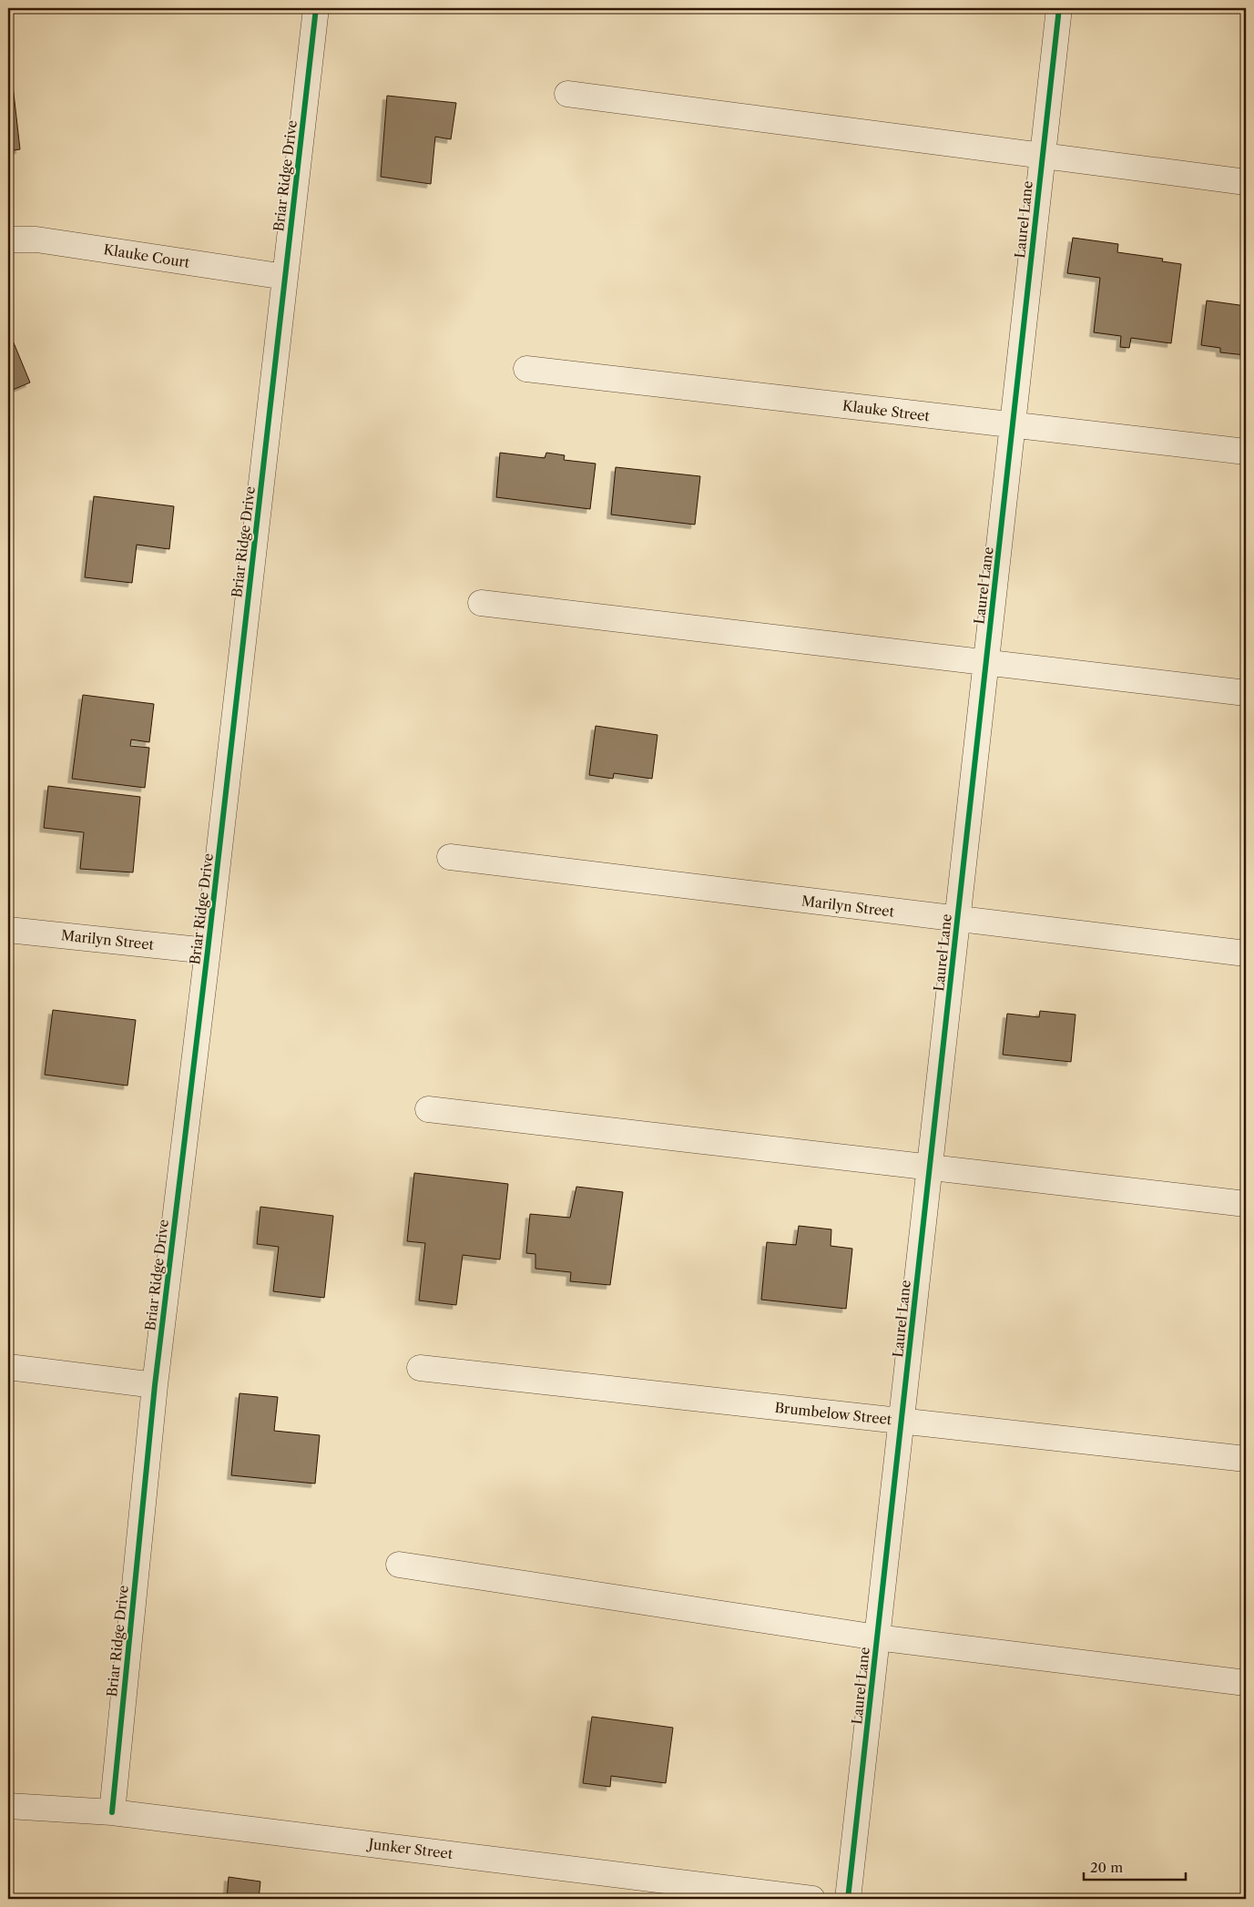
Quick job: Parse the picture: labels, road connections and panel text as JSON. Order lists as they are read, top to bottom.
{
  "streets": {
    "street": [
      "Briar Ridge Drive",
      "Laurel Lane",
      "Klauke Court",
      "Klauke Street",
      "Marilyn Street",
      "Brumbelow Street",
      "Junker Street"
    ]
  },
  "crossings": [
    ["Briar Ridge Drive", "Klauke Court"],
    ["Briar Ridge Drive", "Marilyn Street"],
    ["Briar Ridge Drive", "Junker Street"],
    ["Laurel Lane", "Klauke Street"],
    ["Laurel Lane", "Marilyn Street"],
    ["Laurel Lane", "Brumbelow Street"]
  ],
  "scale_bar": "20 m"
}
